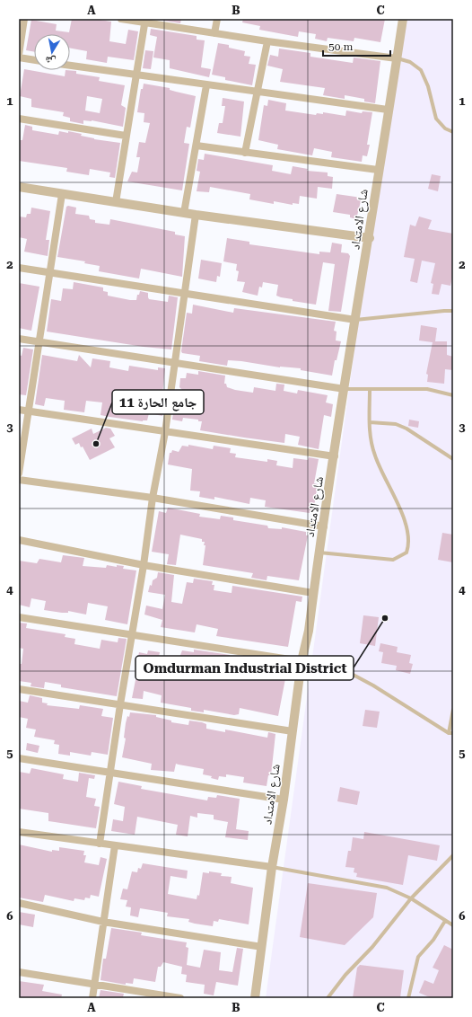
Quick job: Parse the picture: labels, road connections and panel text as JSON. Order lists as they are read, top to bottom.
{
  "streets": {
    "street": ["شارع الامتداد"]
  },
  "places": ["جامع الحارة 11", "Omdurman Industrial District"],
  "scale_bar": "50 m",
  "north": "bottom",
  "grid": {
    "columns": ["A", "B", "C"],
    "rows": [
      "1",
      "2",
      "3",
      "4",
      "5",
      "6"
    ]
  }
}
